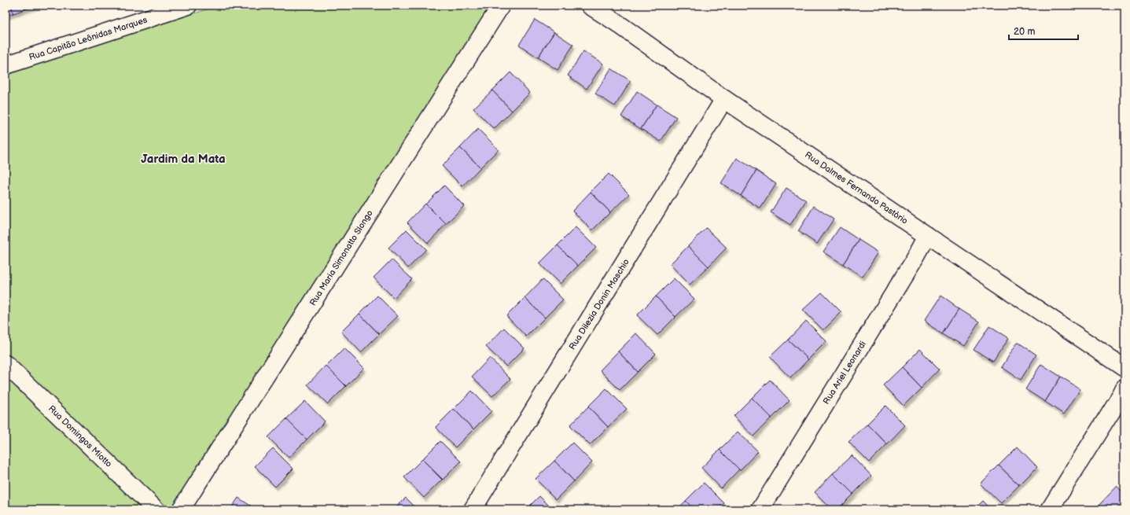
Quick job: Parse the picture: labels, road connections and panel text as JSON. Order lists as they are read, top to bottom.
{
  "streets": {
    "street": [
      "Rua Capitão Leônidas Marques",
      "Rua Dalmes Fernando Pastório",
      "Rua Maria Simonatto Slongo",
      "Rua Dilezia Donin Maschio",
      "Rua Ariel Leonardi",
      "Rua Domingos Miotto"
    ]
  },
  "crossings": [
    ["Rua Dalmes Fernando Pastório", "Rua Dilezia Donin Maschio"],
    ["Rua Dalmes Fernando Pastório", "Rua Ariel Leonardi"]
  ],
  "districts": ["Jardim da Mata"],
  "scale_bar": "20 m"
}
